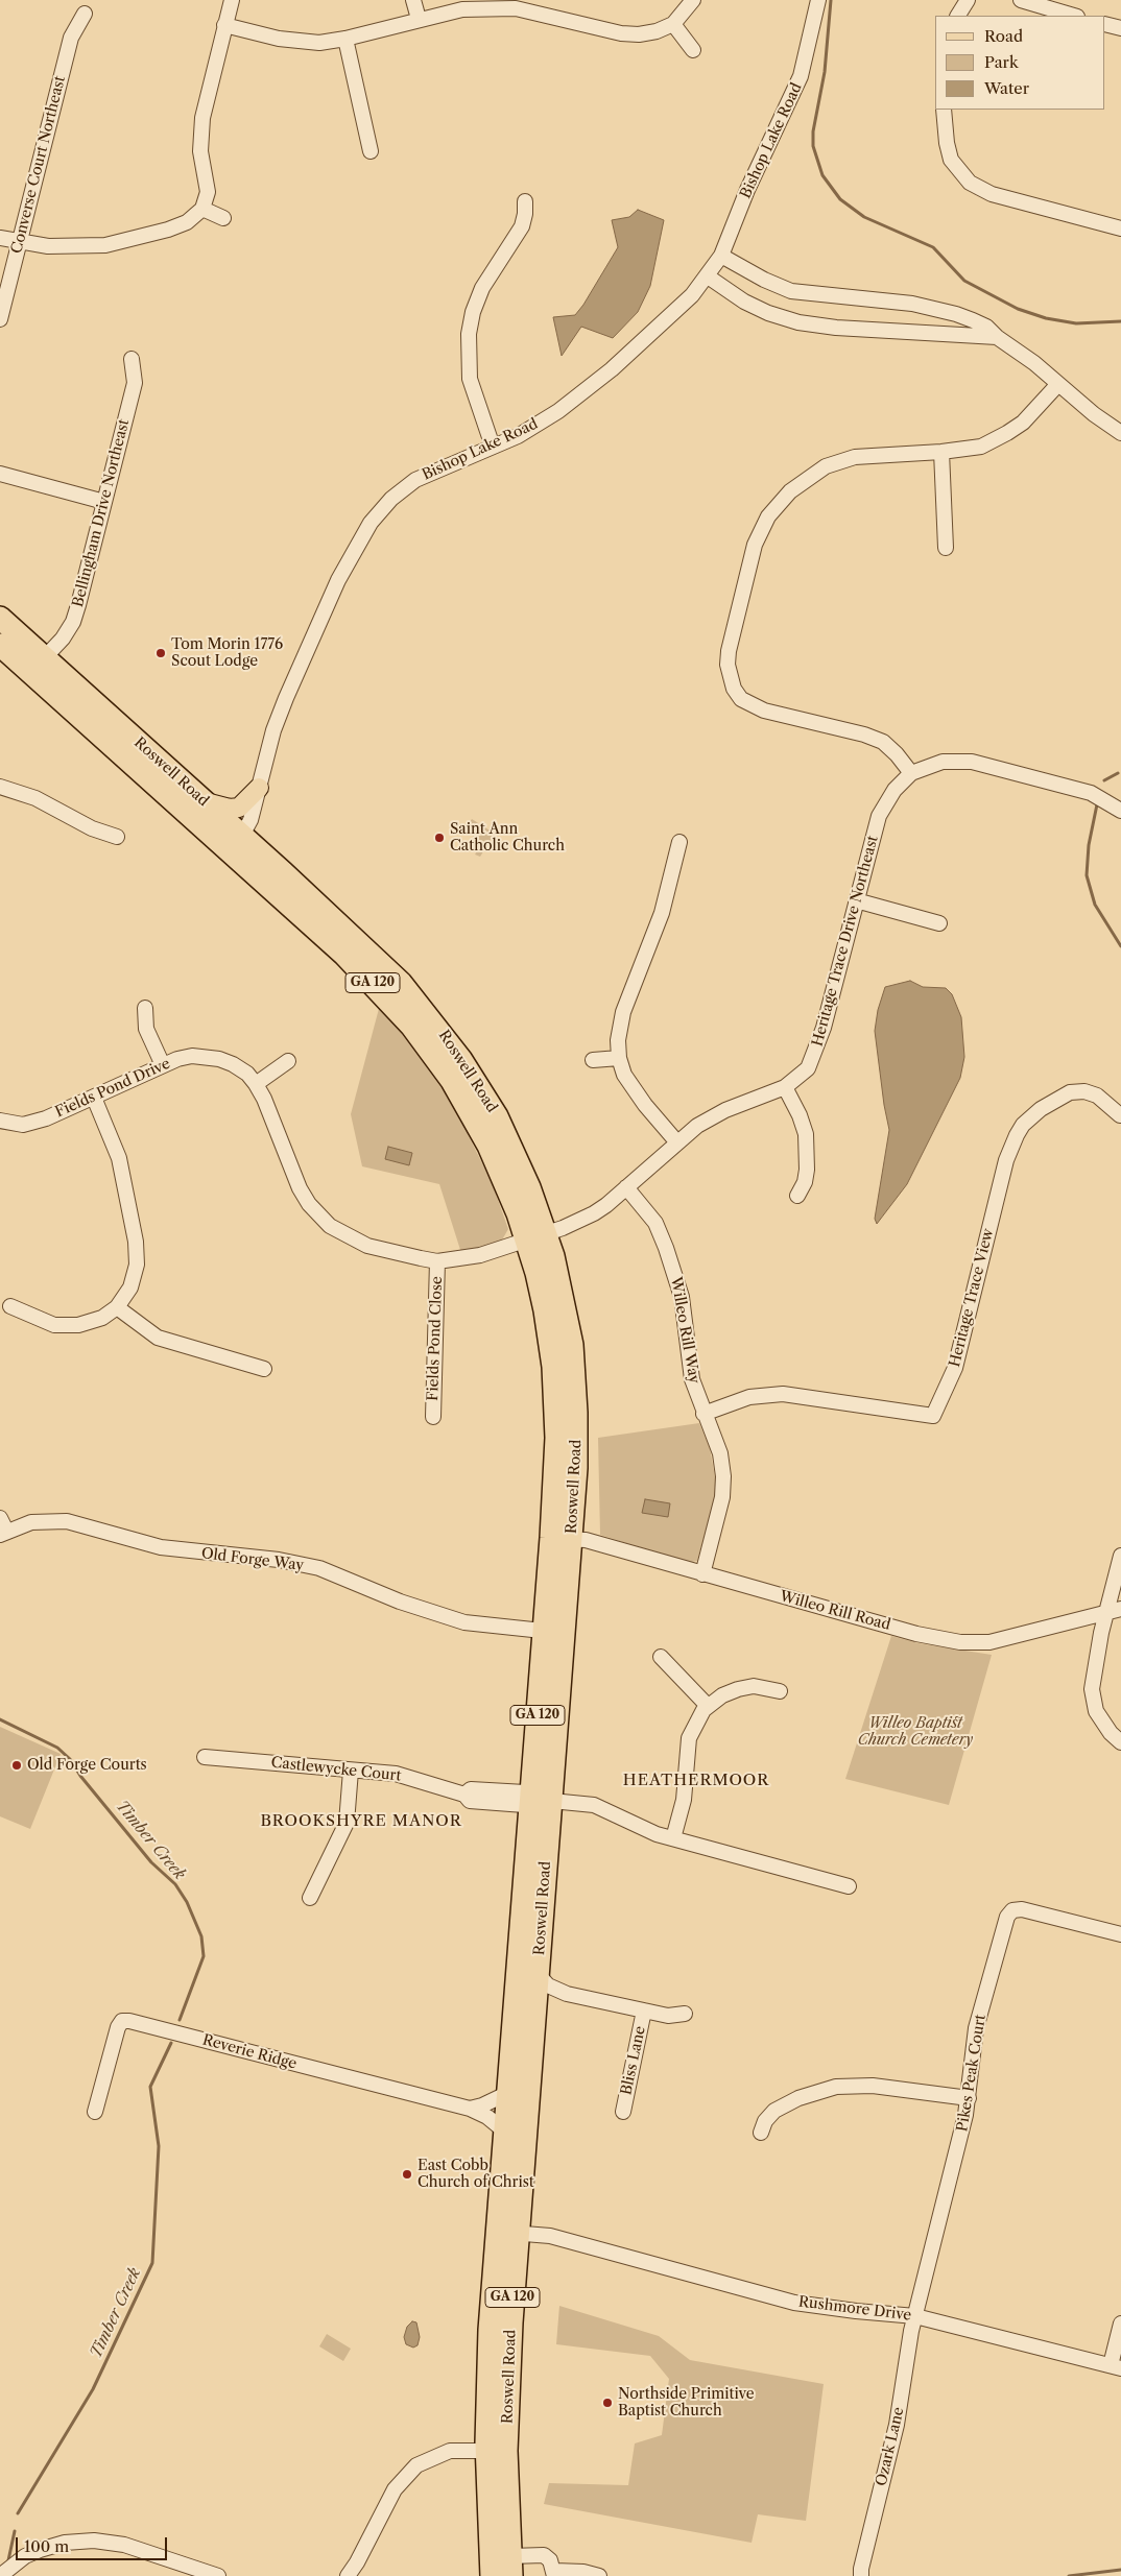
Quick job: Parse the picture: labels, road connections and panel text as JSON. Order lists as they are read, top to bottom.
{
  "streets": {
    "highway": ["Roswell Road", "GA 120"],
    "street": [
      "Bishop Lake Road",
      "Converse Court Northeast",
      "Bellingham Drive Northeast",
      "Heritage Trace Drive Northeast",
      "Fields Pond Drive",
      "Heritage Trace View",
      "Willeo Rill Way",
      "Fields Pond Close",
      "Old Forge Way",
      "Willeo Rill Road",
      "Castlewycke Court",
      "Reverie Ridge",
      "Bliss Lane",
      "Pikes Peak Court",
      "Rushmore Drive",
      "Ozark Lane"
    ]
  },
  "crossings": [
    ["Bishop Lake Road", "Roswell Road"],
    ["Bellingham Drive Northeast", "Roswell Road"],
    ["Roswell Road", "Heritage Trace Drive Northeast"],
    ["Roswell Road", "Fields Pond Drive"],
    ["Roswell Road", "Old Forge Way"],
    ["Roswell Road", "Willeo Rill Road"],
    ["Roswell Road", "Castlewycke Court"],
    ["Roswell Road", "Reverie Ridge"],
    ["Roswell Road", "Bliss Lane"],
    ["Roswell Road", "Rushmore Drive"],
    ["Heritage Trace Drive Northeast", "Fields Pond Drive"],
    ["Heritage Trace Drive Northeast", "Willeo Rill Way"],
    ["Fields Pond Drive", "Fields Pond Close"],
    ["Heritage Trace View", "Willeo Rill Way"],
    ["Willeo Rill Way", "Willeo Rill Road"],
    ["Pikes Peak Court", "Rushmore Drive"],
    ["Pikes Peak Court", "Ozark Lane"],
    ["Rushmore Drive", "Ozark Lane"]
  ],
  "districts": ["HEATHERMOOR", "BROOKSHYRE MANOR"],
  "water": ["Timber Creek"],
  "parks": ["Willeo Baptist Church Cemetery"],
  "places": [
    "Tom Morin 1776 Scout Lodge",
    "Saint Ann Catholic Church",
    "Old Forge Courts",
    "East Cobb Church of Christ",
    "Northside Primitive Baptist Church"
  ],
  "legend": ["Road", "Park", "Water"],
  "scale_bar": "100 m"
}
